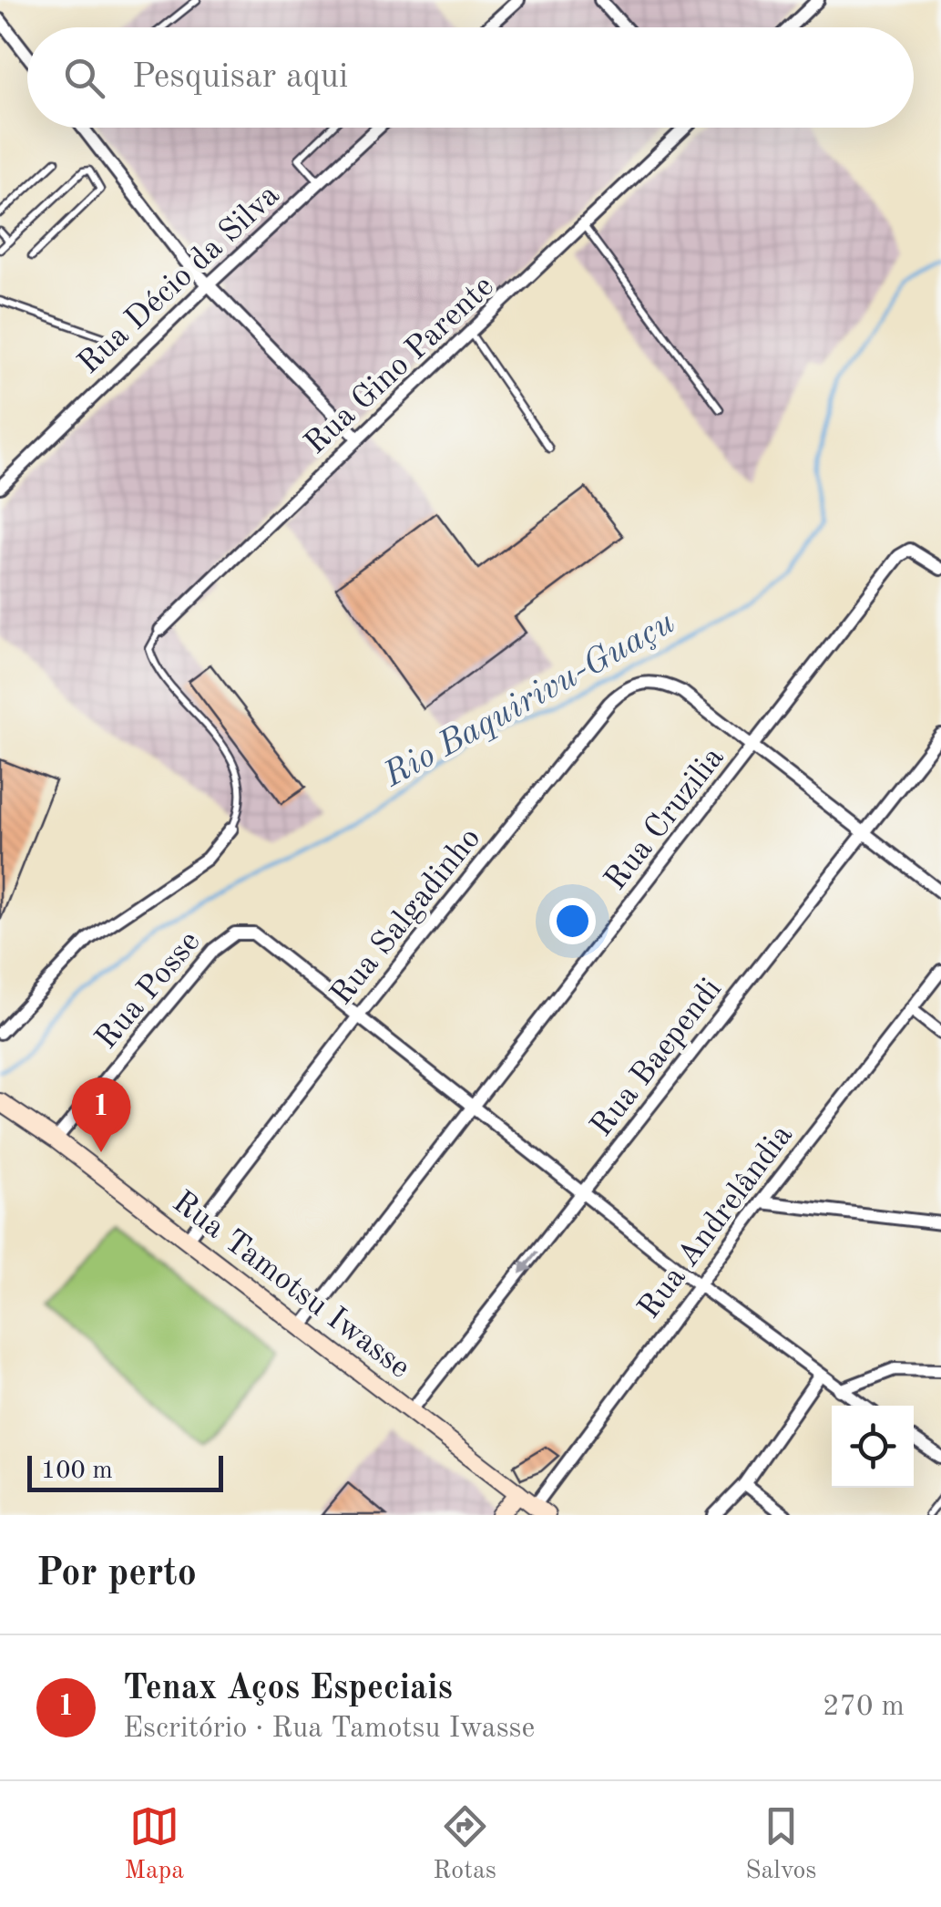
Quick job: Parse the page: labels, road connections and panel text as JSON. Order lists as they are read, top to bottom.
{
  "streets": {
    "street": [
      "Rua Décio da Silva",
      "Rua Gino Parente",
      "Rua Cruzilia",
      "Rua Salgadinho",
      "Rua Posse",
      "Rua Baependi",
      "Rua Andrelândia",
      "Rua Tamotsu Iwasse"
    ]
  },
  "crossings": [
    ["Rua Cruzilia", "Rua Salgadinho"],
    ["Rua Cruzilia", "Rua Tamotsu Iwasse"],
    ["Rua Salgadinho", "Rua Posse"],
    ["Rua Salgadinho", "Rua Baependi"],
    ["Rua Salgadinho", "Rua Tamotsu Iwasse"],
    ["Rua Posse", "Rua Tamotsu Iwasse"],
    ["Rua Baependi", "Rua Tamotsu Iwasse"],
    ["Rua Andrelândia", "Rua Tamotsu Iwasse"]
  ],
  "water": ["Rio Baquirivu-Guaçu"],
  "scale_bar": "100 m",
  "page": {
    "search": "Pesquisar aqui",
    "pins": "1",
    "scale": "100 m",
    "heading": "Por perto",
    "list": [
      {
        "mark": "1",
        "name": "Tenax Aços Especiais",
        "note": "Escritório · Rua Tamotsu Iwasse",
        "value": "270 m"
      }
    ],
    "nav": ["Mapa", "Rotas", "Salvos"]
  }
}
